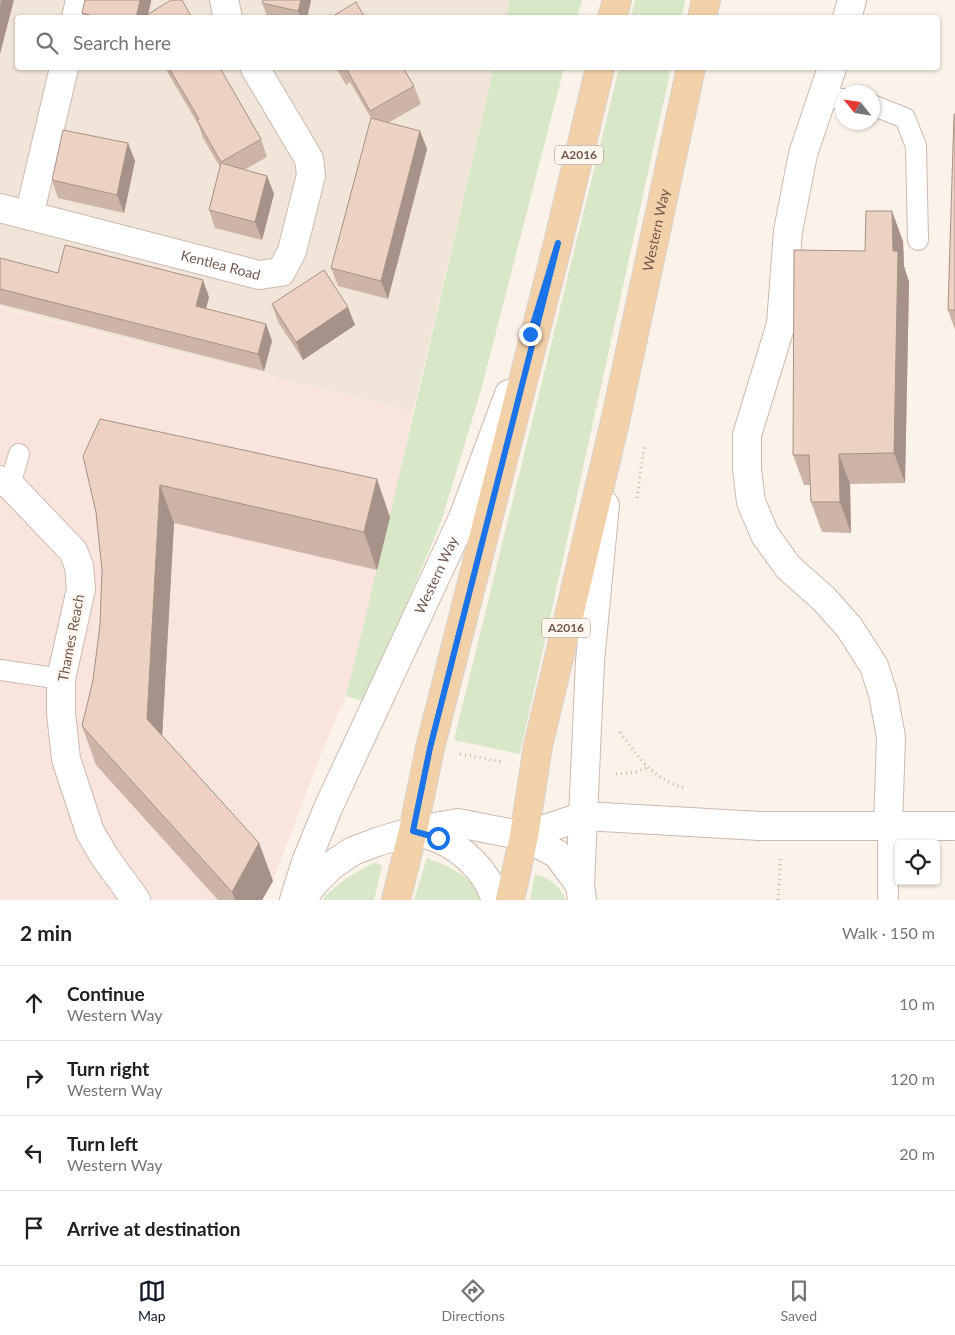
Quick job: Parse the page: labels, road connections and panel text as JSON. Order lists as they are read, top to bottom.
{
  "streets": {
    "main road": ["A2016", "Western Way"],
    "street": ["Kentlea Road", "Thames Reach"]
  },
  "north": "top left",
  "page": {
    "search": "Search here",
    "heading": ["2 min", "Walk · 150 m"],
    "list": [
      ["Continue", "Western Way", "10 m"],
      ["Turn right", "Western Way", "120 m"],
      ["Turn left", "Western Way", "20 m"],
      "Arrive at destination"
    ],
    "nav": ["Map", "Directions", "Saved"]
  }
}
